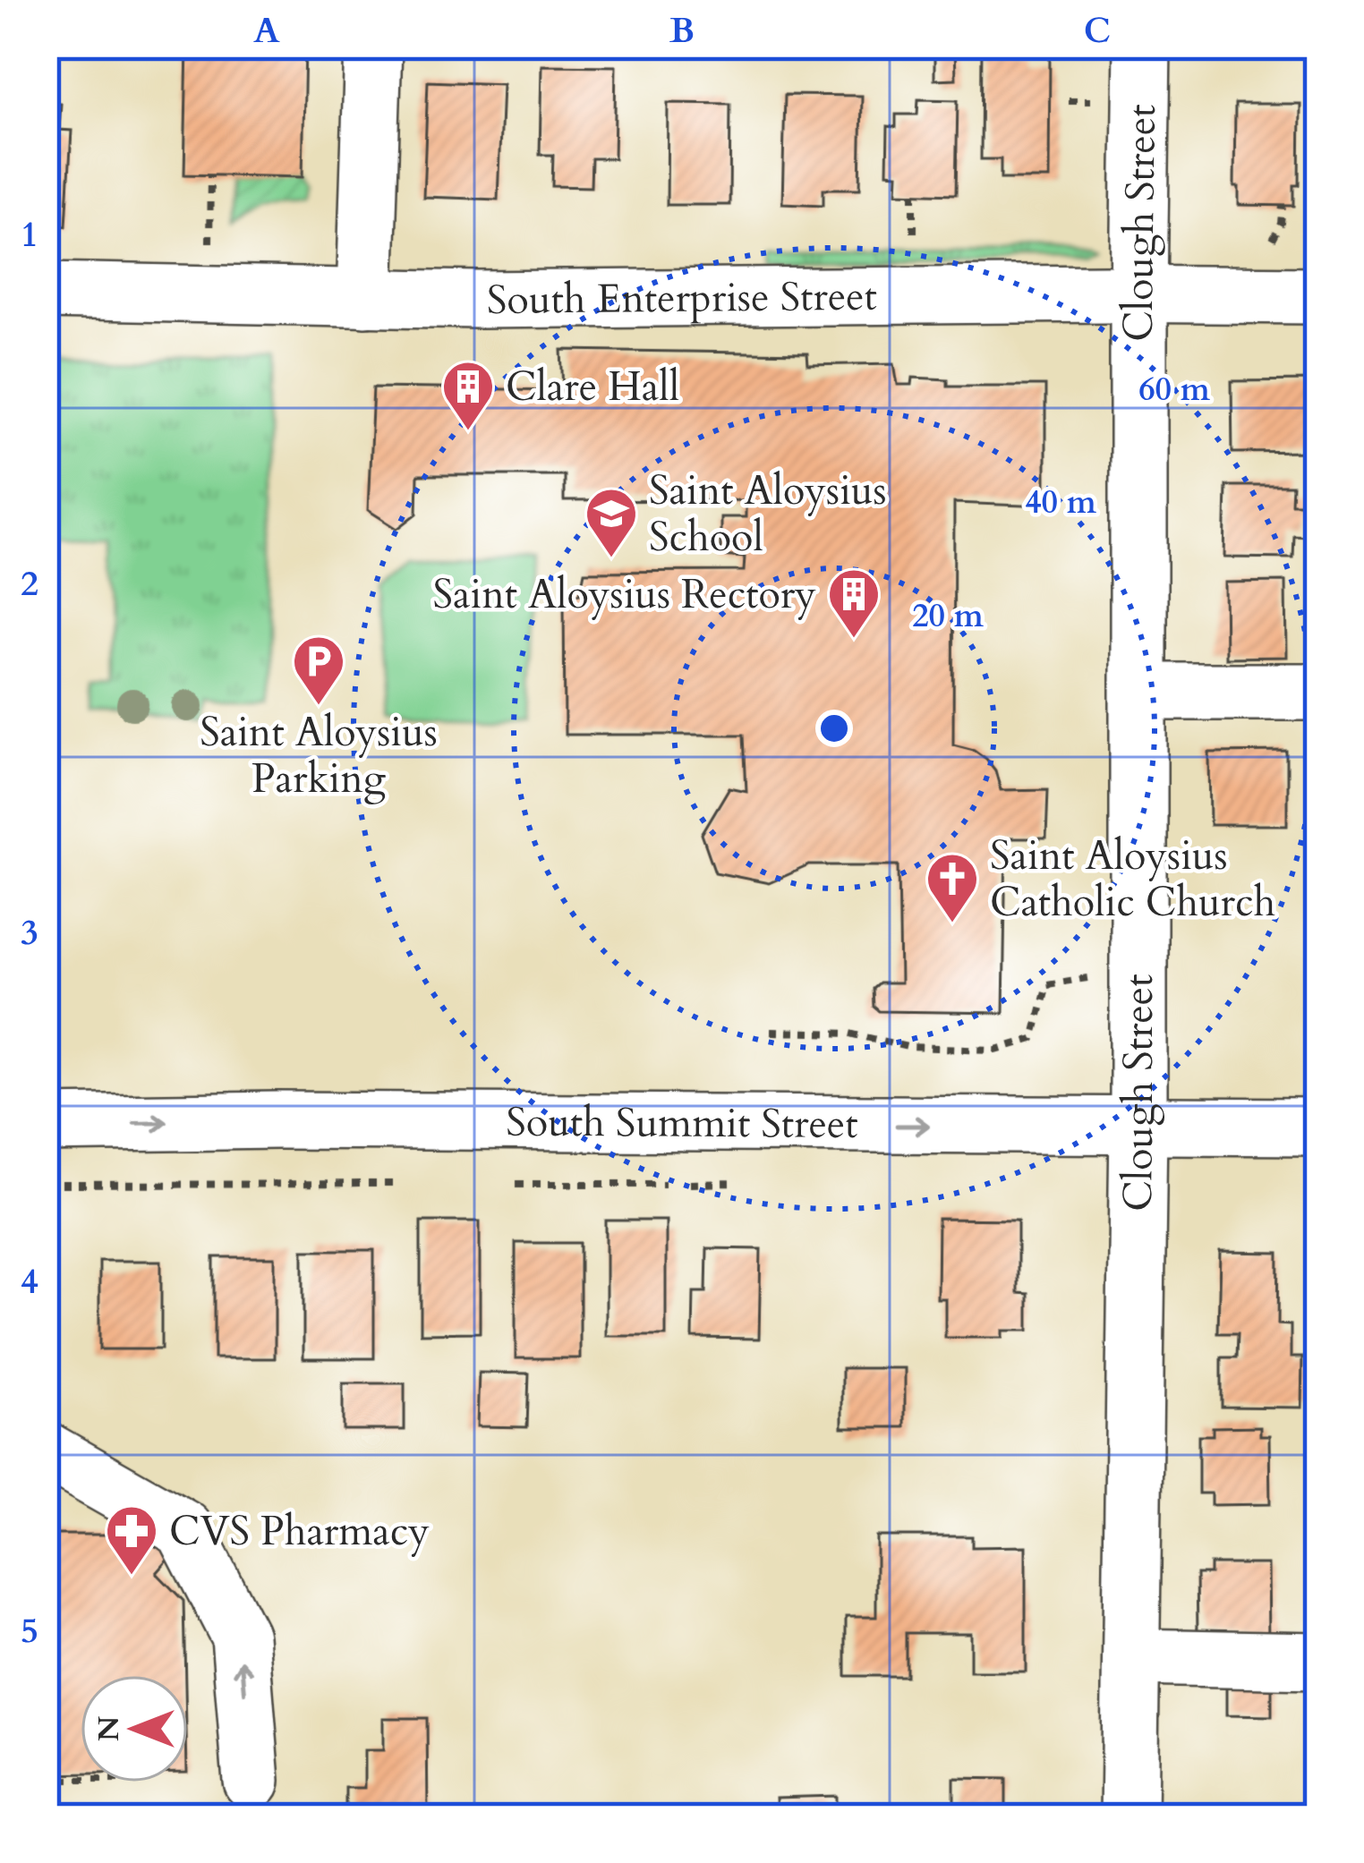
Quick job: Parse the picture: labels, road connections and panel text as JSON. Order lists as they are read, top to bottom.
{
  "streets": {
    "street": ["Clough Street", "South Enterprise Street", "South Summit Street"]
  },
  "crossings": [
    ["Clough Street", "South Enterprise Street"],
    ["Clough Street", "South Summit Street"]
  ],
  "one_way": ["South Summit Street"],
  "places": {
    "building": ["Clare Hall", "Saint Aloysius Rectory"],
    "school or university": ["Saint Aloysius School"],
    "parking": ["Saint Aloysius Parking"],
    "church": ["Saint Aloysius Catholic Church"],
    "pharmacy": ["CVS Pharmacy"]
  },
  "north": "left",
  "grid": {
    "columns": ["A", "B", "C"],
    "rows": [
      "1",
      "2",
      "3",
      "4",
      "5"
    ]
  },
  "rings": ["60 m", "40 m", "20 m"]
}
